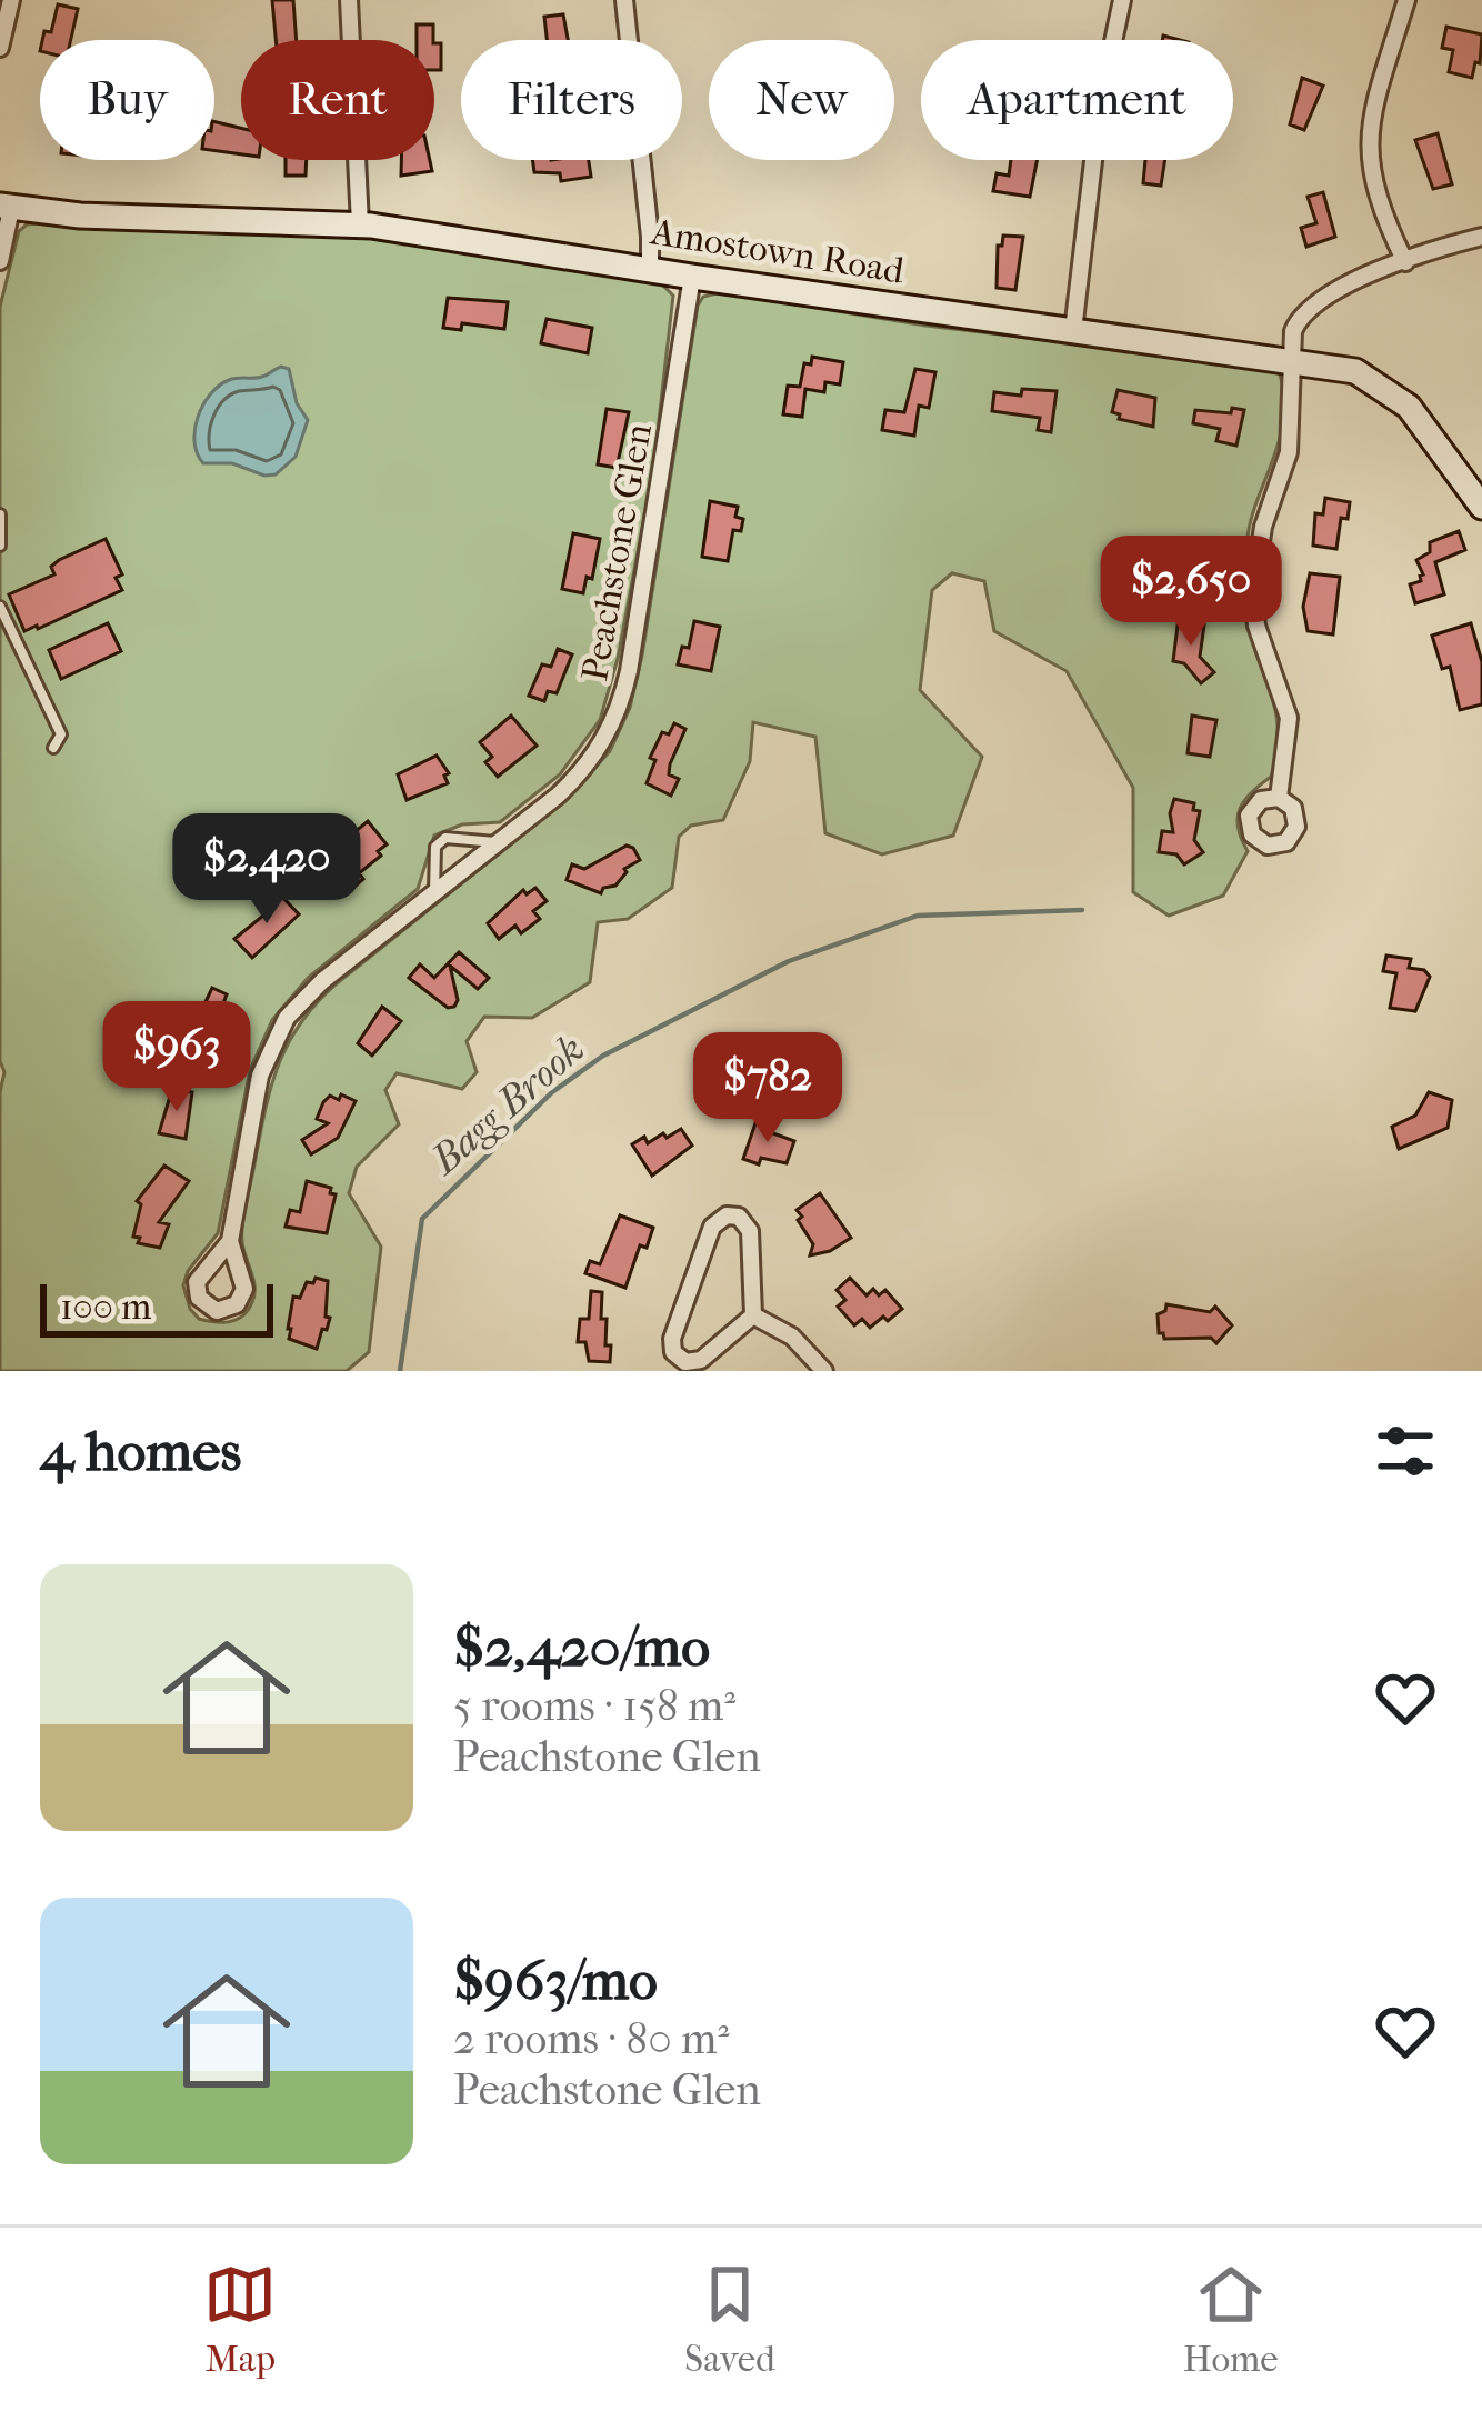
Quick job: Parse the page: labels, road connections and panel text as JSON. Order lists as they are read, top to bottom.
{
  "streets": {
    "street": ["Amostown Road", "Peachstone Glen"]
  },
  "crossings": [
    ["Amostown Road", "Peachstone Glen"]
  ],
  "water": ["Bagg Brook"],
  "scale_bar": "100 m",
  "page": {
    "chip": [
      "Buy",
      "Rent",
      "Filters",
      "New",
      "Apartment"
    ],
    "price": [
      "$2,650",
      "$2,420",
      "$963",
      "$782"
    ],
    "scale": "100 m",
    "heading": "4 homes",
    "list": [
      {
        "name": "$2,420/mo",
        "note": "5 rooms · 158 m² · Peachstone Glen"
      },
      {
        "name": "$963/mo",
        "note": "2 rooms · 80 m² · Peachstone Glen"
      }
    ],
    "tabs": ["Map", "Saved", "Home"]
  }
}
